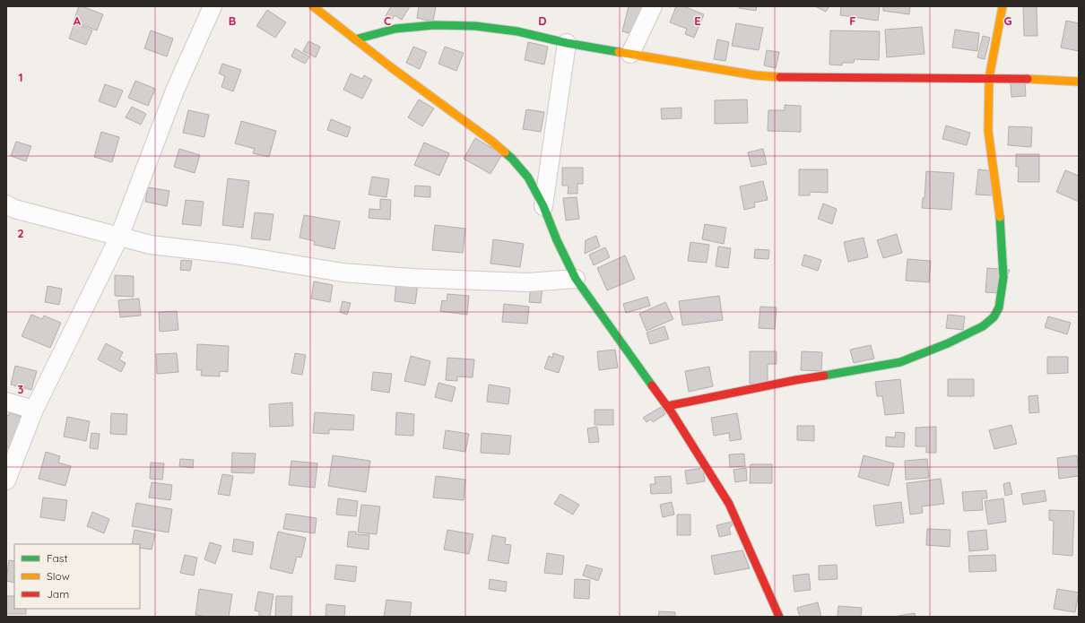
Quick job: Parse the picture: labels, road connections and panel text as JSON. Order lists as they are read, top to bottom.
{
  "legend": ["Fast", "Slow", "Jam"],
  "grid": {
    "columns": [
      "A",
      "B",
      "C",
      "D",
      "E",
      "F",
      "G"
    ],
    "rows": ["1", "2", "3"]
  }
}
